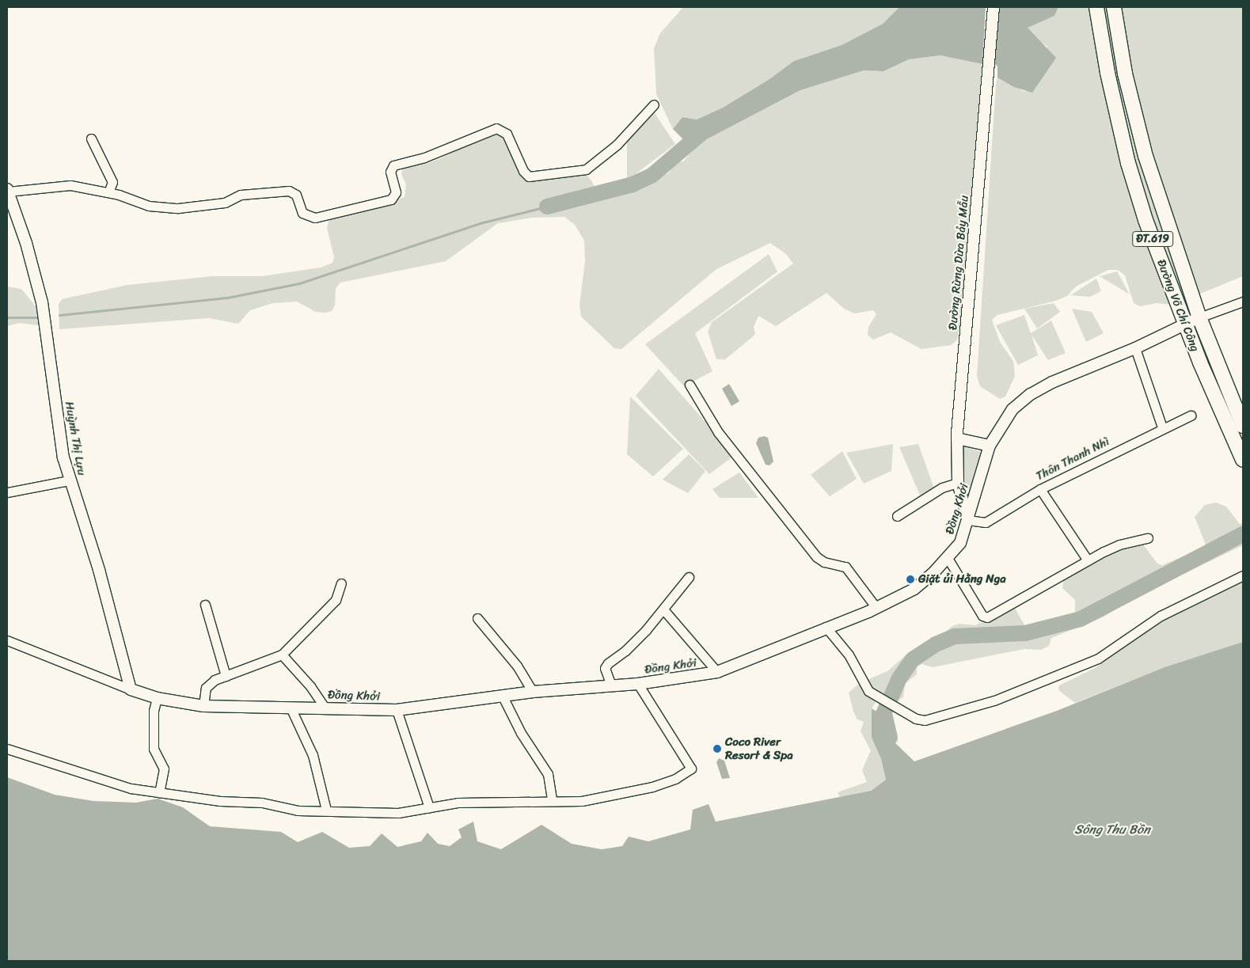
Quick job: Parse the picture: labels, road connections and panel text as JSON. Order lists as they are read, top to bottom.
{
  "streets": {
    "main road": ["ĐT.619", "Đường Võ Chí Công"],
    "street": [
      "Đường Rừng Dừa Bảy Mẫu",
      "Huỳnh Thị Lựu",
      "Thôn Thanh Nhì",
      "Đồng Khởi"
    ]
  },
  "crossings": [
    ["Đường Rừng Dừa Bảy Mẫu", "Thôn Thanh Nhì"],
    ["Đường Rừng Dừa Bảy Mẫu", "Đồng Khởi"],
    ["Đường Võ Chí Công", "Đồng Khởi"],
    ["Huỳnh Thị Lựu", "Đồng Khởi"],
    ["Thôn Thanh Nhì", "Đồng Khởi"]
  ],
  "water": ["Sông Thu Bồn"],
  "places": ["Giặt ủi Hằng Nga", "Coco River Resort & Spa"]
}
